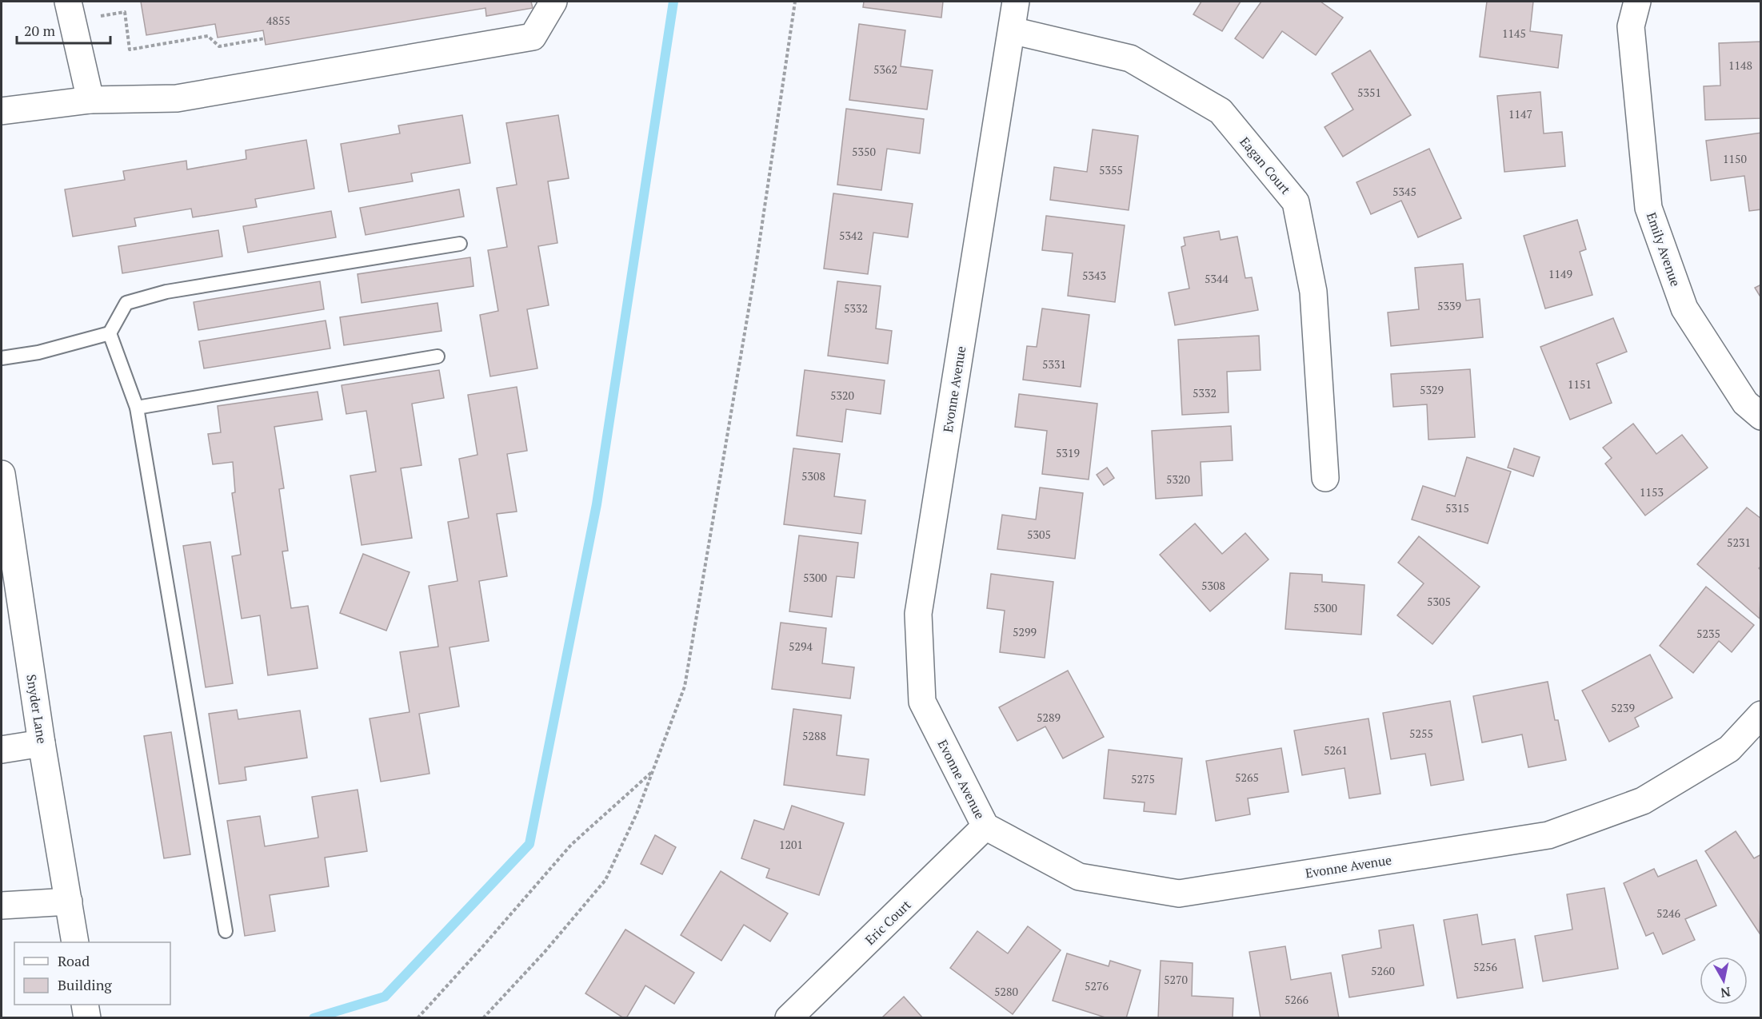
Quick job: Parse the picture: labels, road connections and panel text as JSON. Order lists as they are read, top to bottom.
{
  "streets": {
    "street": [
      "Eagan Court",
      "Emily Avenue",
      "Evonne Avenue",
      "Snyder Lane",
      "Eric Court"
    ]
  },
  "crossings": [
    ["Eagan Court", "Evonne Avenue"],
    ["Evonne Avenue", "Eric Court"]
  ],
  "house_numbers": [
    "4855",
    "1145",
    "1148",
    "5362",
    "5351",
    "1147",
    "5350",
    "1150",
    "5355",
    "5345",
    "5342",
    "1149",
    "5343",
    "5344",
    "5339",
    "5332",
    "5331",
    "1151",
    "5329",
    "5332",
    "5320",
    "5319",
    "5308",
    "5320",
    "1153",
    "5315",
    "5305",
    "5231",
    "5300",
    "5308",
    "5305",
    "5300",
    "5299",
    "5235",
    "5294",
    "5239",
    "5289",
    "5255",
    "5288",
    "5261",
    "5265",
    "5275",
    "1201",
    "5246",
    "5256",
    "5260",
    "5270",
    "5276",
    "5280",
    "5266"
  ],
  "legend": ["Road", "Building"],
  "scale_bar": "20 m",
  "north": "bottom"
}
